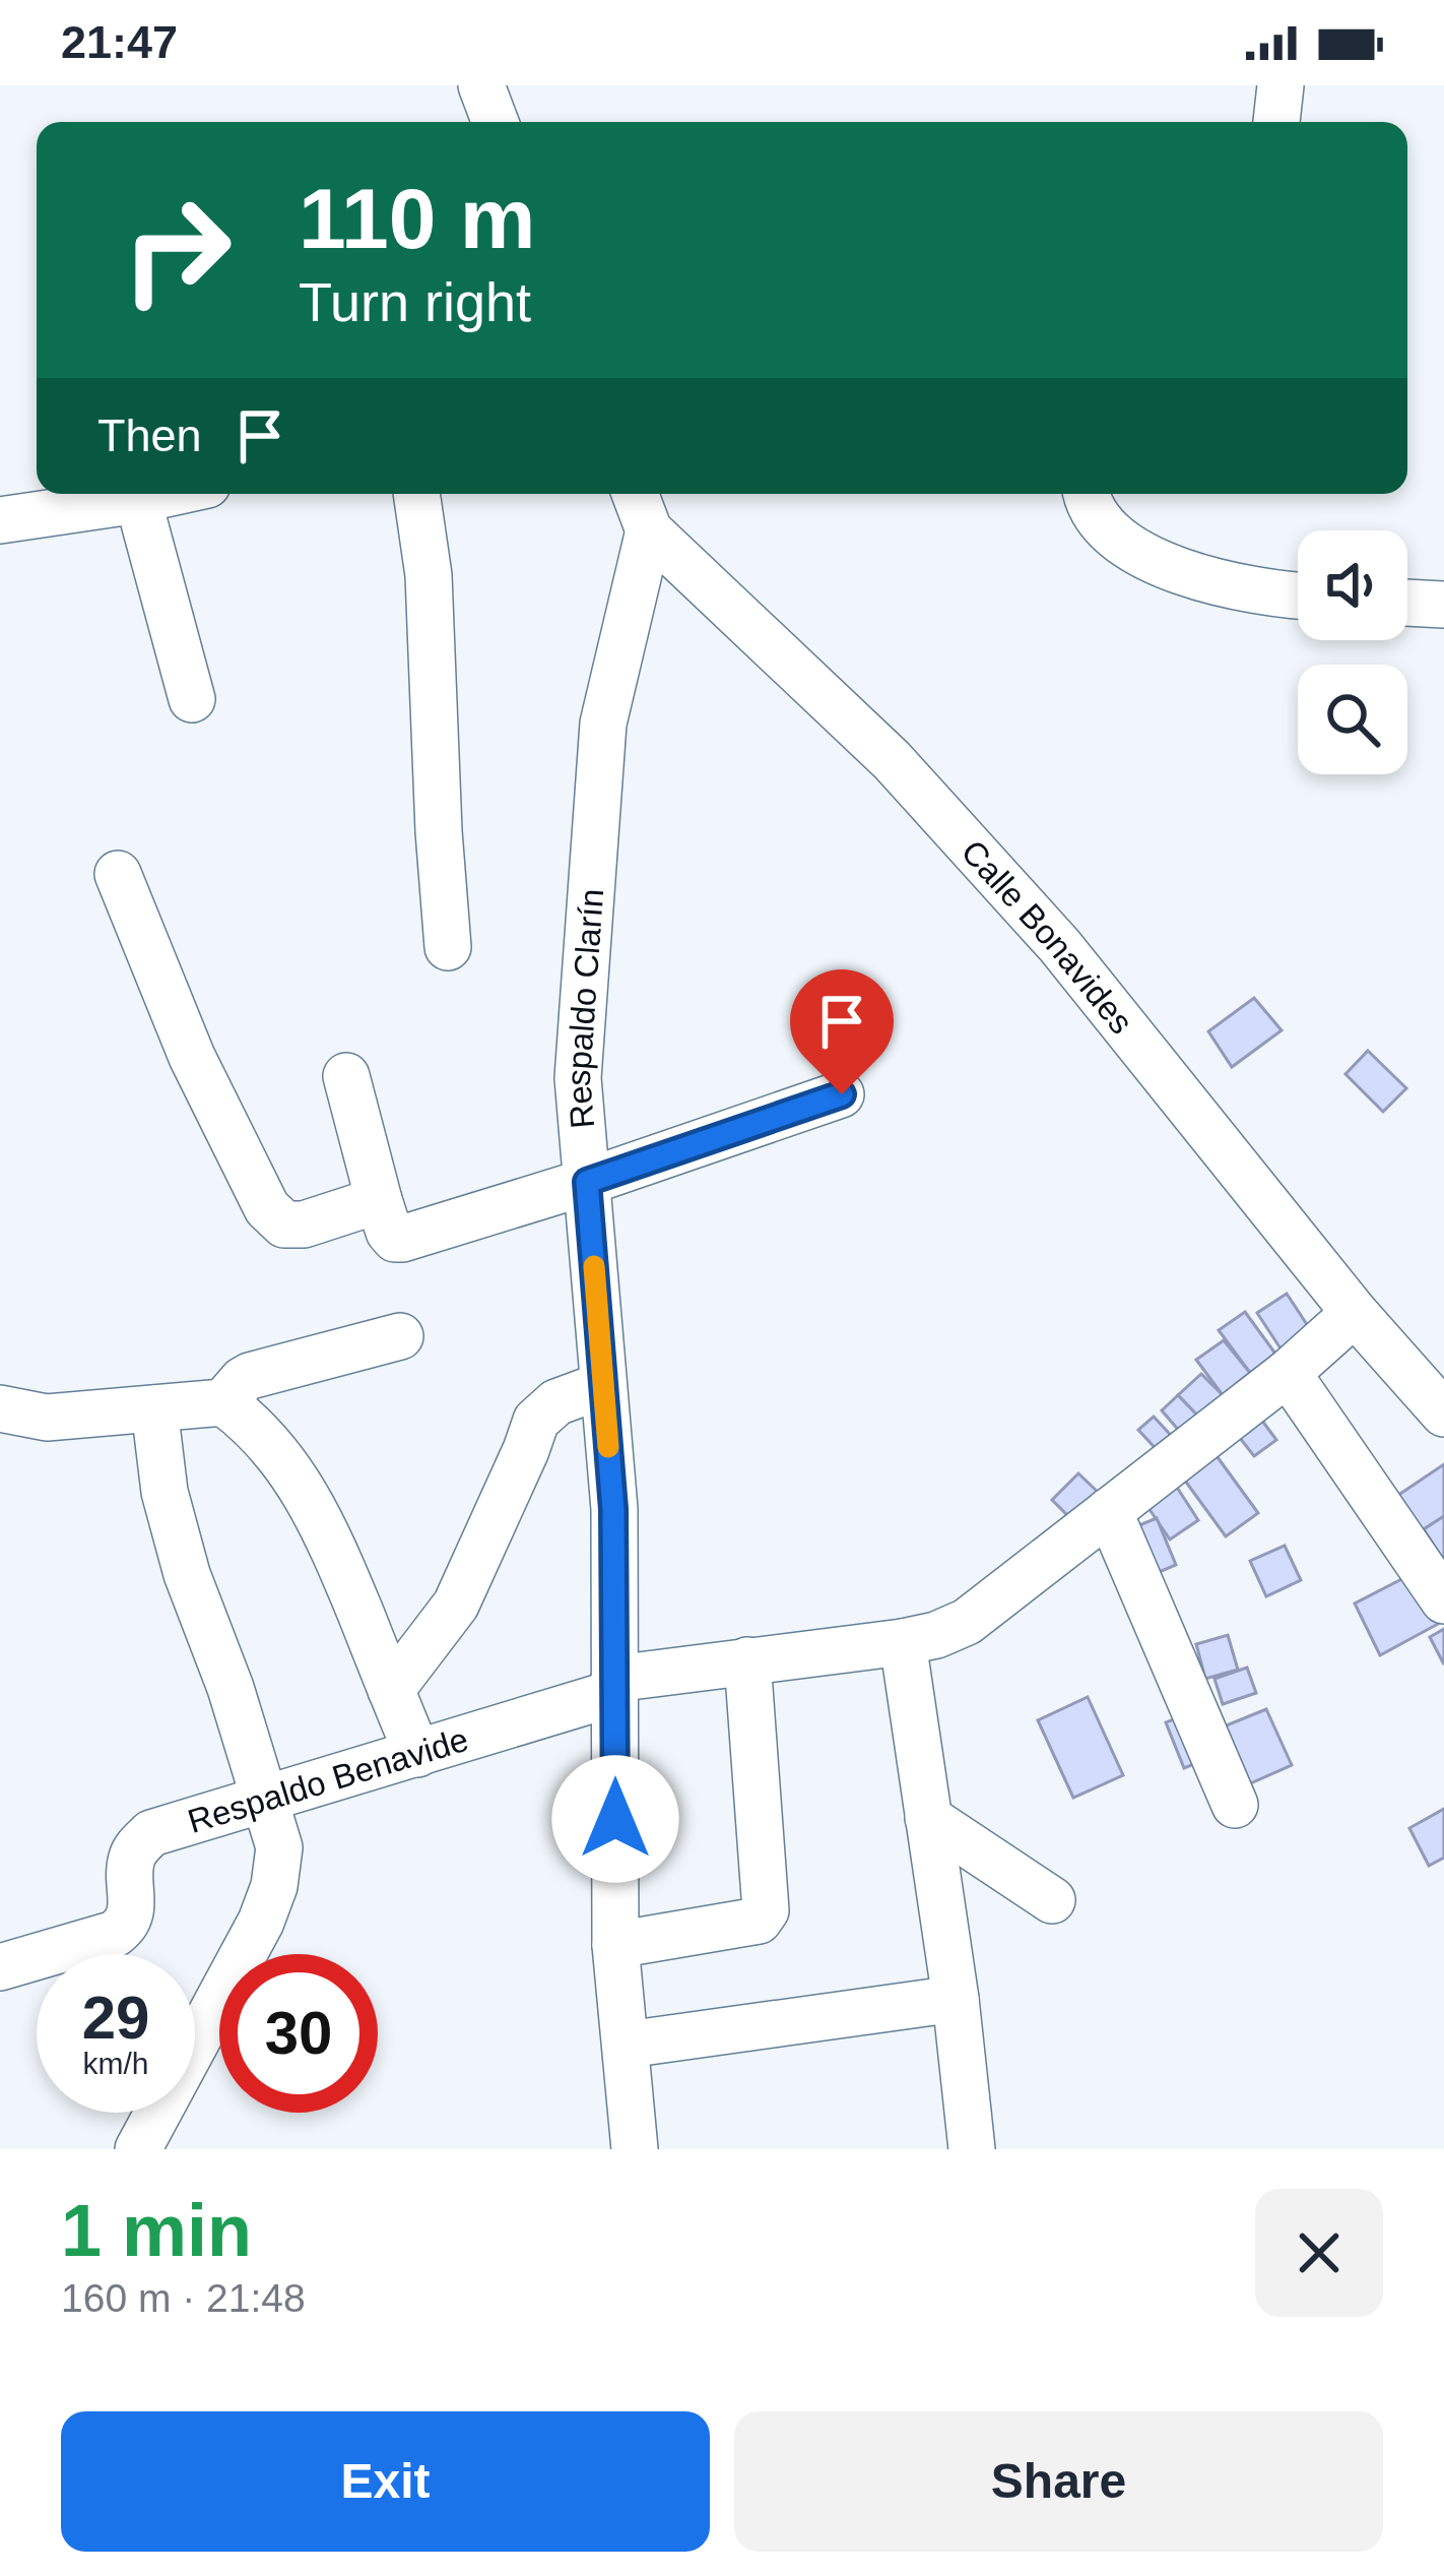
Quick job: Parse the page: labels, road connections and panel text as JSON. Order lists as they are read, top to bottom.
{
  "streets": {
    "street": ["Calle Bonavides", "Respaldo Clarín", "Respaldo Benavide"]
  },
  "crossings": [
    ["Calle Bonavides", "Respaldo Clarín"],
    ["Calle Bonavides", "Respaldo Benavide"],
    ["Respaldo Clarín", "Respaldo Benavide"]
  ],
  "page": {
    "status": "21:47",
    "turn": ["110 m", "Turn right"],
    "then": "Then",
    "speed": "29 km/h",
    "limit": "30",
    "heading": ["1 min", "160 m · 21:48"],
    "buttons": ["Exit", "Share"]
  }
}
